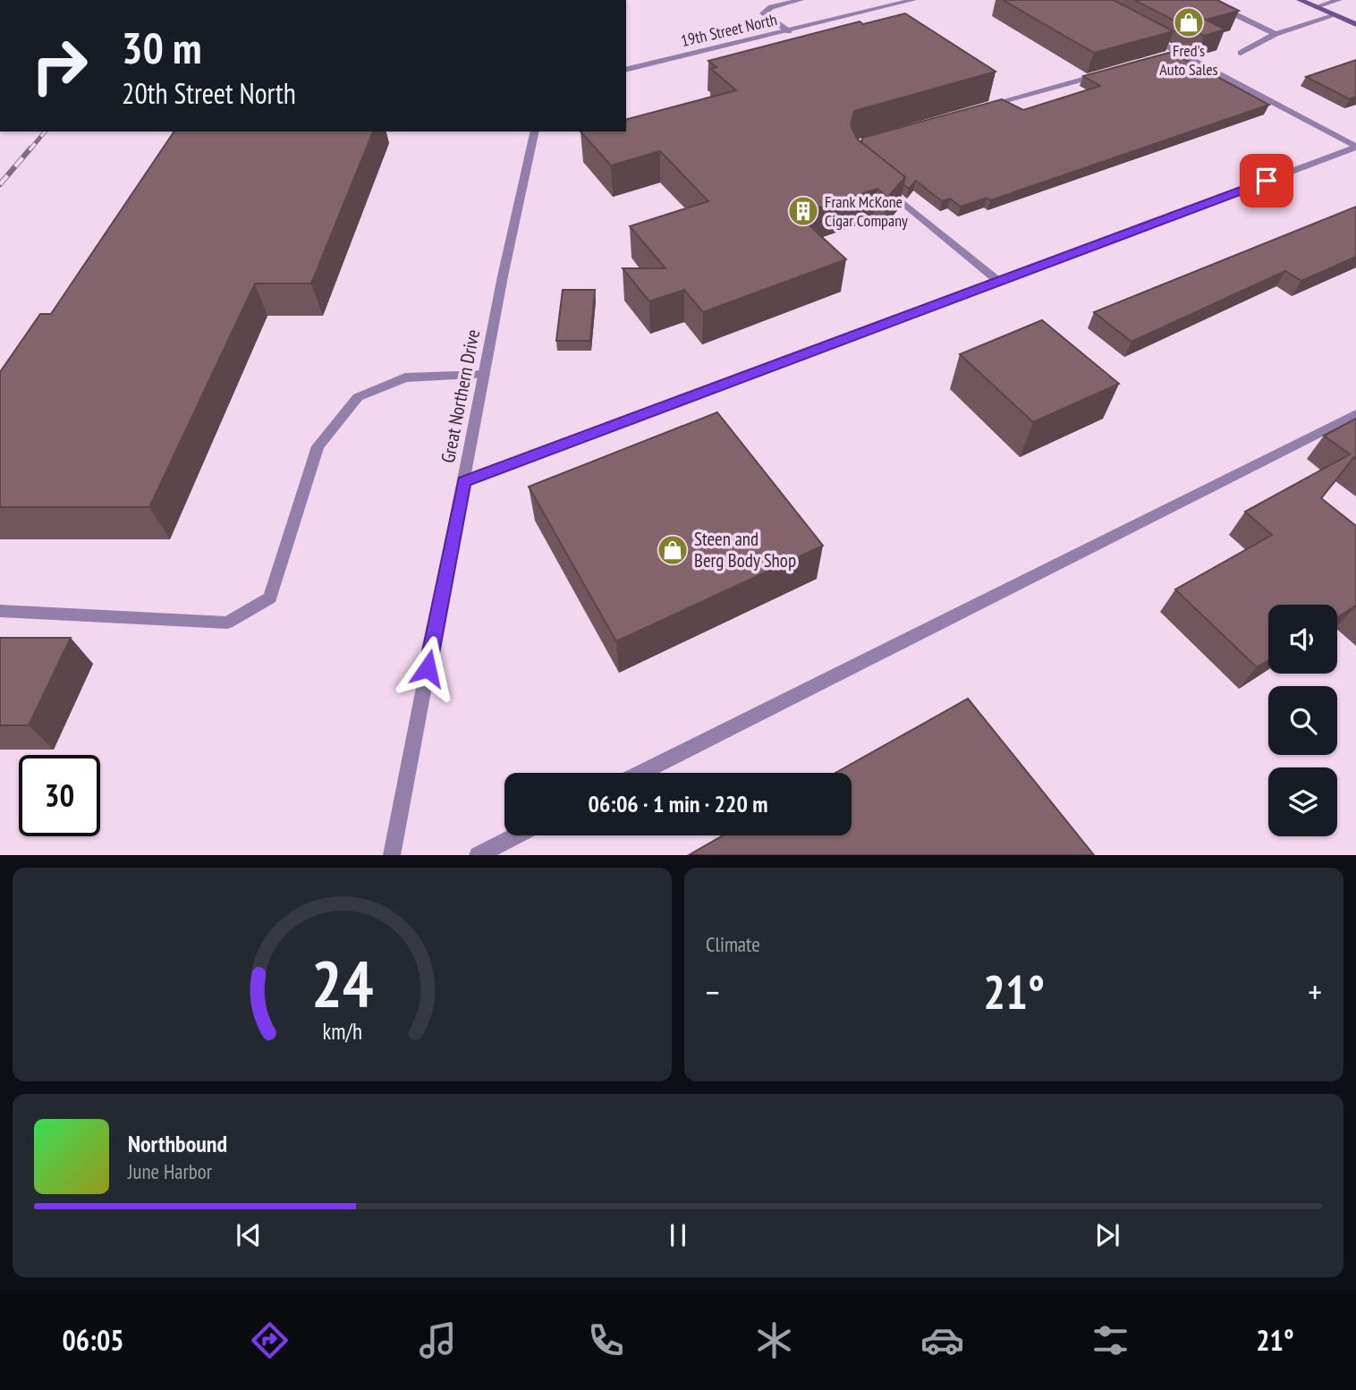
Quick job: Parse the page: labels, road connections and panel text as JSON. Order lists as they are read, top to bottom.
{
  "streets": {
    "street": ["19th Street North", "Great Northern Drive"]
  },
  "places": {
    "shop": ["Fred's Auto Sales", "Steen and Berg Body Shop"],
    "building": ["Frank McKone Cigar Company"]
  },
  "page": {
    "turn": ["30 m", "20th Street North"],
    "limit": "30",
    "trip": "06:06 · 1 min · 220 m",
    "tile": "Climate",
    "heat": ["−", "21°", "+"],
    "song": ["Northbound", "June Harbor"],
    "tabs": ["06:05", "21°"],
    "gauge": ["24", "km/h"]
  }
}
